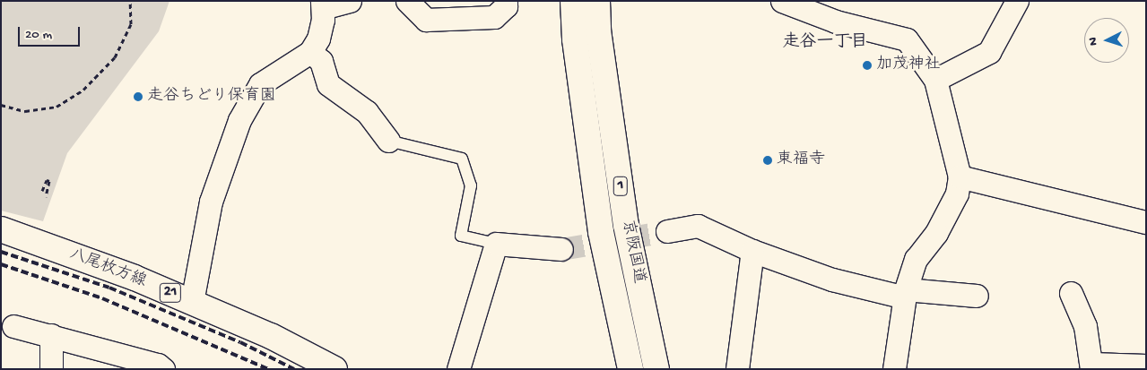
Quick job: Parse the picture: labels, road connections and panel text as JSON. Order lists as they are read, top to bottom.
{
  "streets": {
    "main road": [
      "1",
      "京阪国道",
      "八尾枚方線",
      "21"
    ]
  },
  "districts": ["走谷一丁目"],
  "places": ["加茂神社", "走谷ちどり保育園", "東福寺"],
  "scale_bar": "20 m",
  "north": "left"
}
